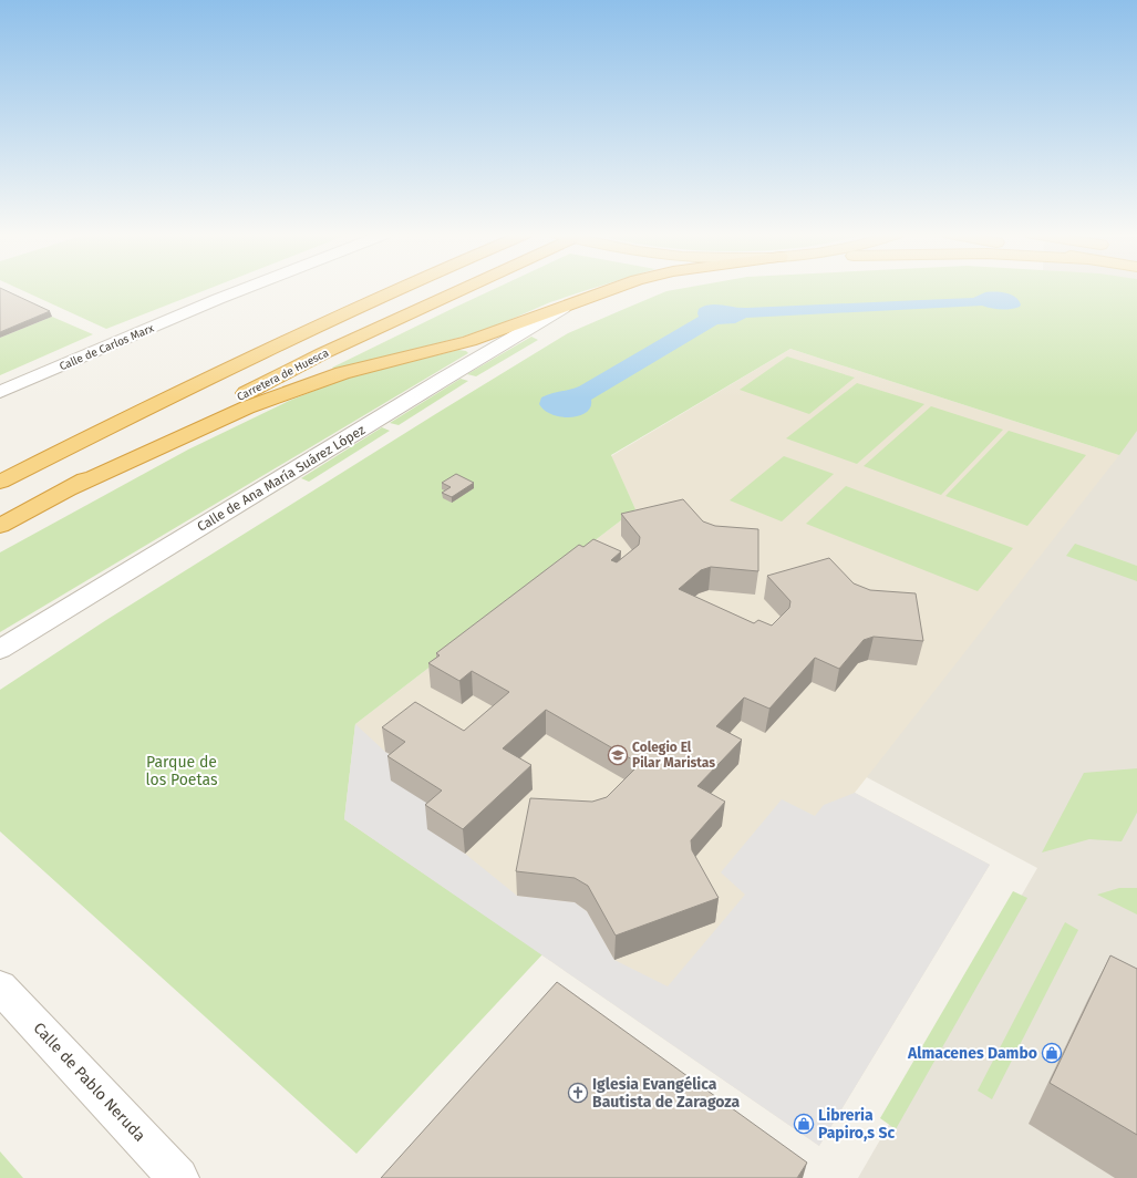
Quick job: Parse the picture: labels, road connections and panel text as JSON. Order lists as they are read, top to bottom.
{
  "streets": {
    "highway": ["Carretera de Huesca"],
    "street": ["Calle de Carlos Marx", "Calle de Ana María Suárez López", "Calle de Pablo Neruda"]
  },
  "parks": ["Parque de los Poetas"],
  "places": {
    "school or university": ["Colegio El Pilar Maristas"],
    "shop": ["Almacenes Dambo", "Libreria Papiro,s Sc"],
    "church": ["Iglesia Evangélica Bautista de Zaragoza"]
  }
}
